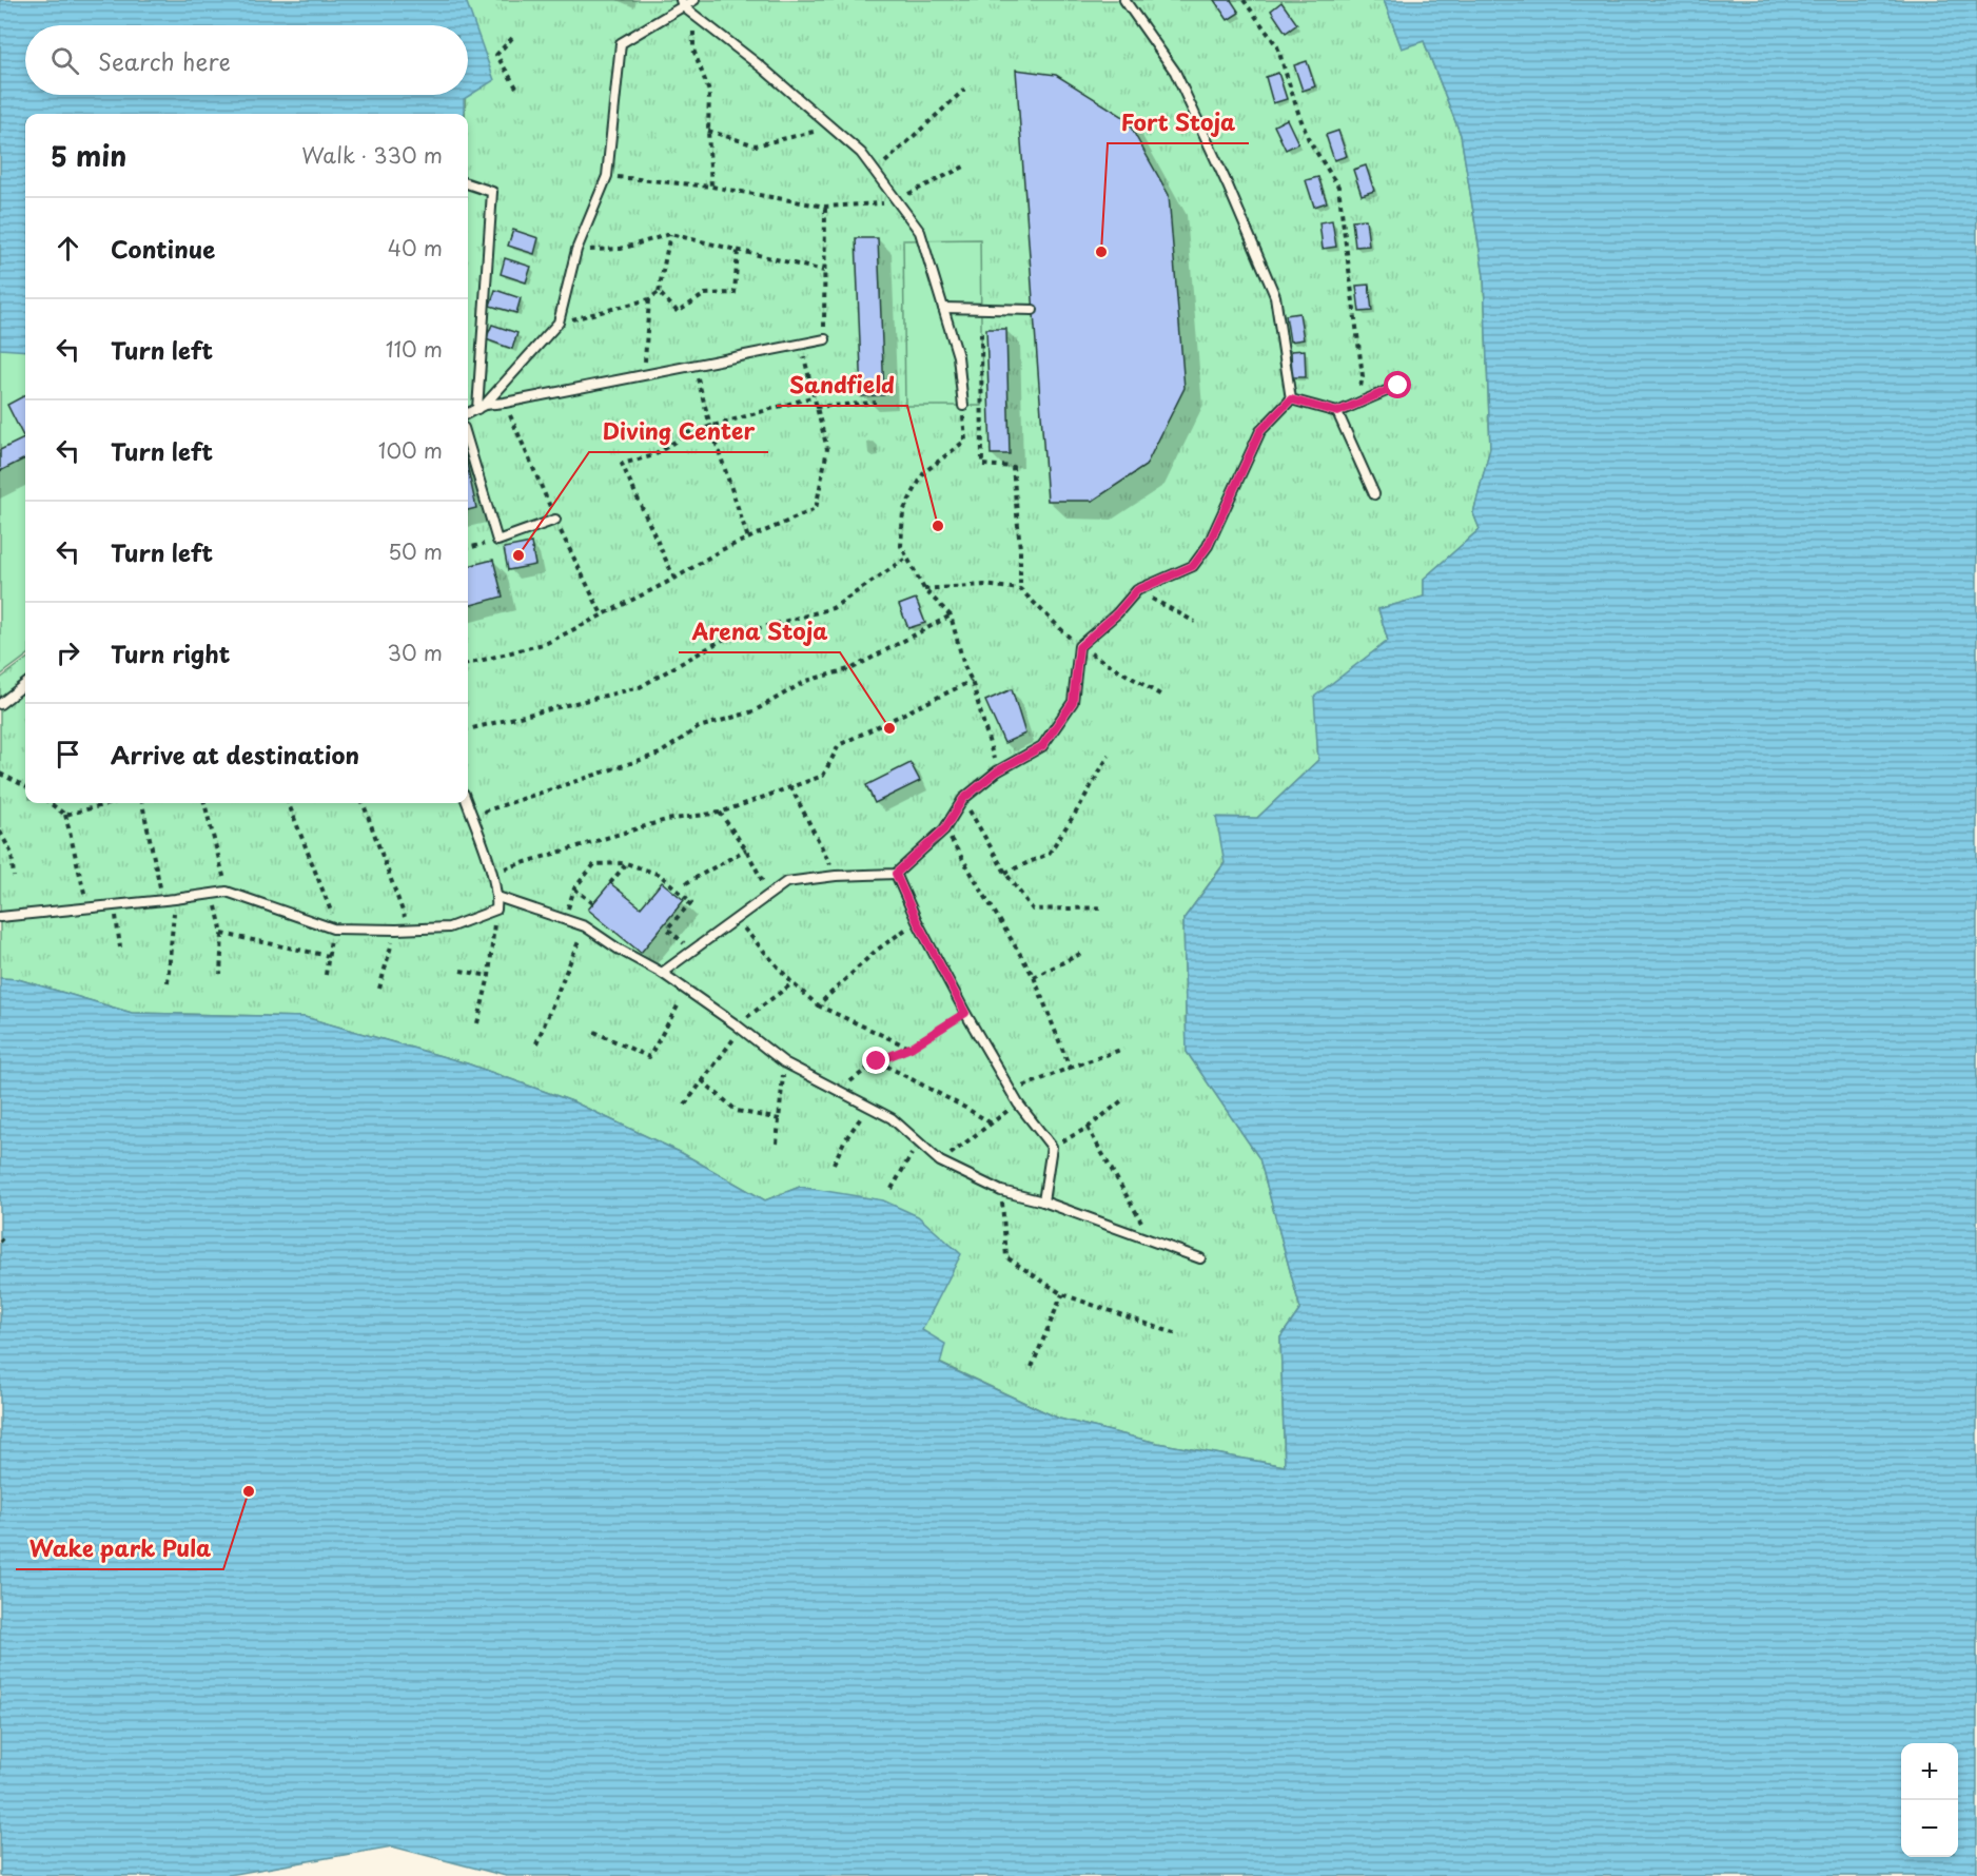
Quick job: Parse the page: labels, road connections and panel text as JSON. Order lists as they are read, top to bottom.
{
  "places": [
    "Fort Stoja",
    "Sandfield",
    "Diving Center",
    "Arena Stoja",
    "Wake park Pula"
  ],
  "page": {
    "search": "Search here",
    "heading": ["5 min", "Walk · 330 m"],
    "list": [
      ["Continue", "40 m"],
      ["Turn left", "110 m"],
      ["Turn left", "100 m"],
      ["Turn left", "50 m"],
      ["Turn right", "30 m"],
      "Arrive at destination"
    ],
    "map_buttons": ["+", "−"]
  }
}
